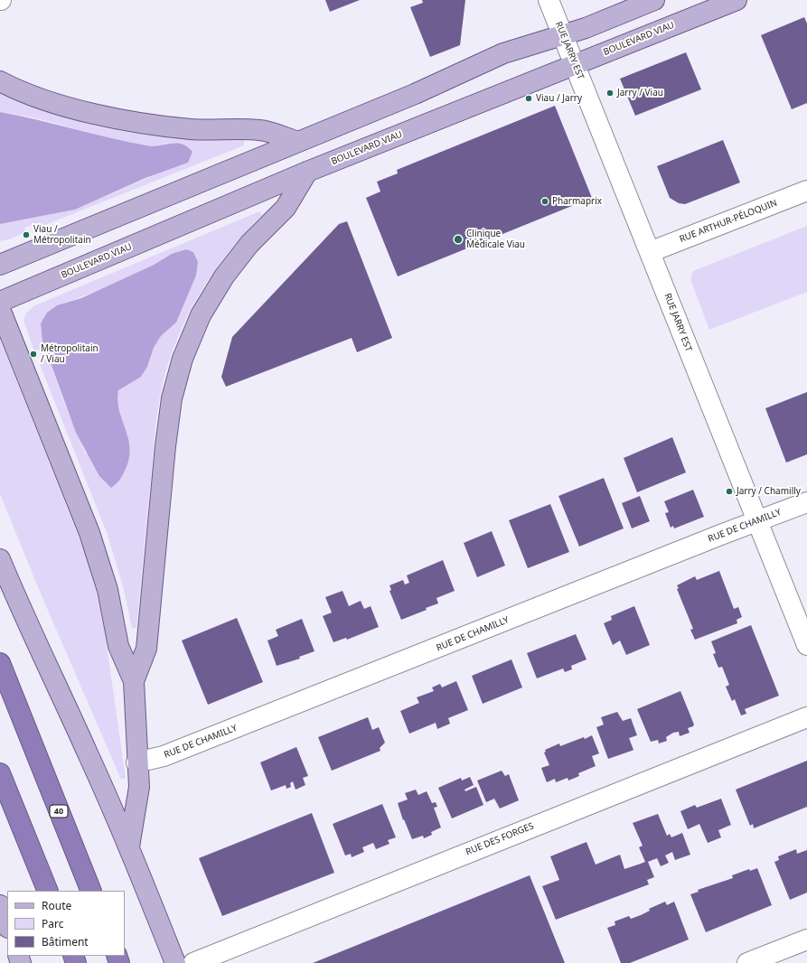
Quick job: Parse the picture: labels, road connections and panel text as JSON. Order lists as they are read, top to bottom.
{
  "streets": {
    "highway": ["40"],
    "main road": ["BOULEVARD VIAU"],
    "street": [
      "RUE JARRY EST",
      "RUE ARTHUR-PÉLOQUIN",
      "RUE DE CHAMILLY",
      "RUE DES FORGES"
    ]
  },
  "crossings": [
    ["BOULEVARD VIAU", "RUE JARRY EST"],
    ["RUE JARRY EST", "RUE ARTHUR-PÉLOQUIN"],
    ["RUE JARRY EST", "RUE DE CHAMILLY"]
  ],
  "places": [
    "Jarry / Viau",
    "Viau / Jarry",
    "Pharmaprix",
    "Viau / Métropolitain",
    "Clinique Médicale Viau",
    "Métropolitain / Viau",
    "Jarry / Chamilly"
  ],
  "legend": ["Route", "Parc", "Bâtiment"]
}
